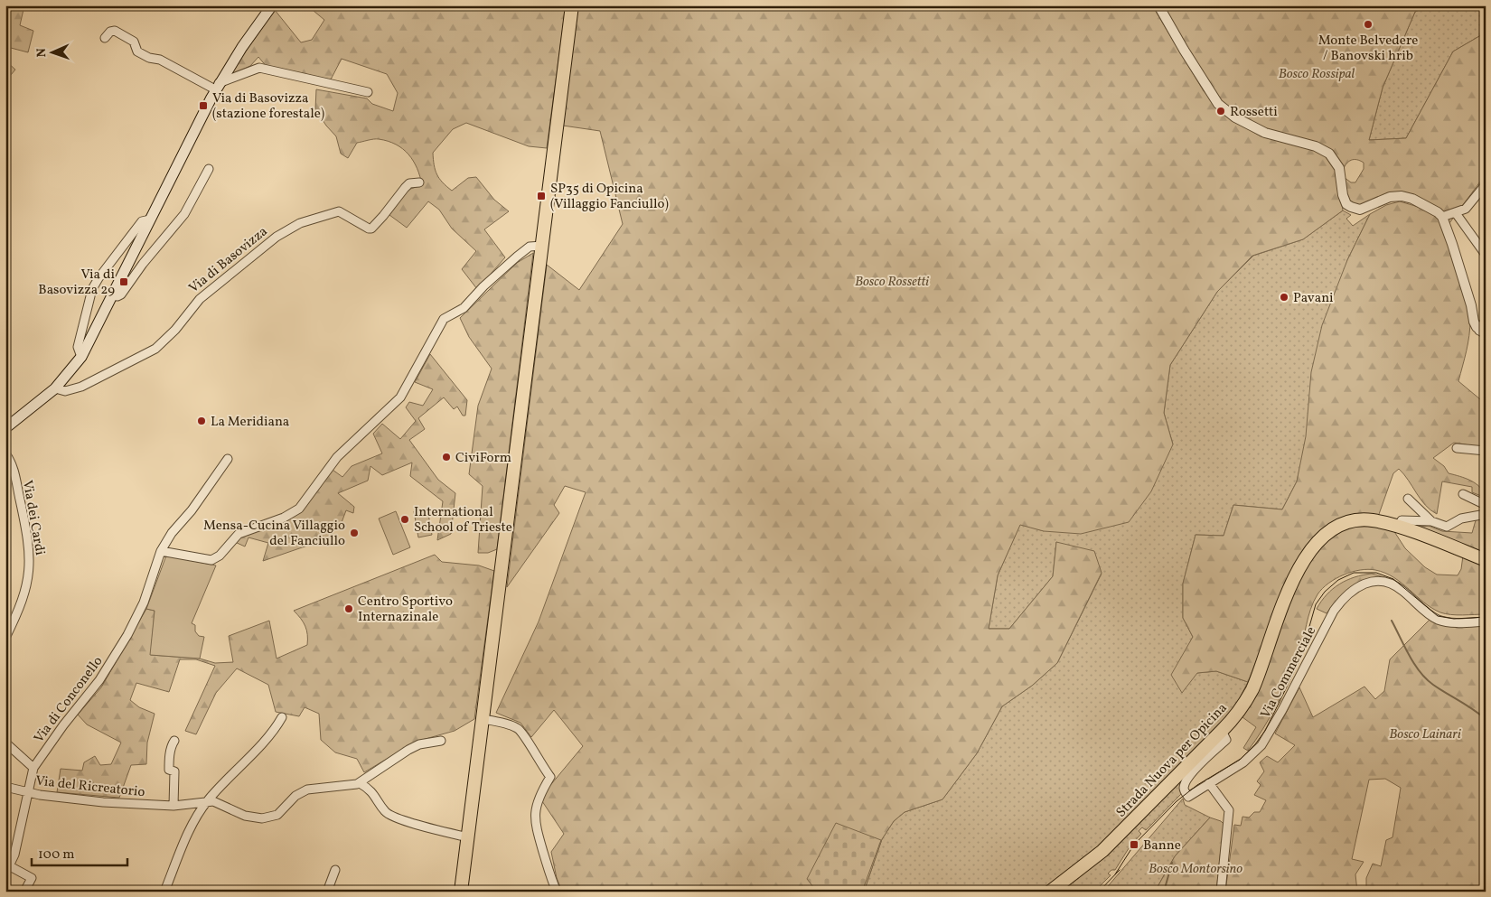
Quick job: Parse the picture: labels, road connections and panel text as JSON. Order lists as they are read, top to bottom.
{
  "streets": {
    "main road": ["Strada Nuova per Opicina"],
    "street": [
      "Via di Basovizza",
      "Via dei Cardi",
      "Via Commerciale",
      "Via di Conconello",
      "Via del Ricreatorio"
    ]
  },
  "crossings": [
    ["Via Commerciale", "Strada Nuova per Opicina"],
    ["Via di Conconello", "Via del Ricreatorio"]
  ],
  "parks": [
    "Bosco Rossipal",
    "Bosco Rossetti",
    "Bosco Lainari",
    "Bosco Montorsino"
  ],
  "places": {
    "other": [
      "Monte Belvedere / Banovski hrib",
      "Rossetti",
      "Pavani",
      "La Meridiana",
      "CiviForm",
      "International School of Trieste",
      "Mensa-Cucina Villaggio del Fanciullo",
      "Centro Sportivo Internazinale"
    ],
    "transit": [
      "Via di Basovizza (stazione forestale)",
      "SP35 di Opicina (Villaggio Fanciullo)",
      "Via di Basovizza 29",
      "Banne"
    ]
  },
  "scale_bar": "100 m",
  "north": "left"
}
